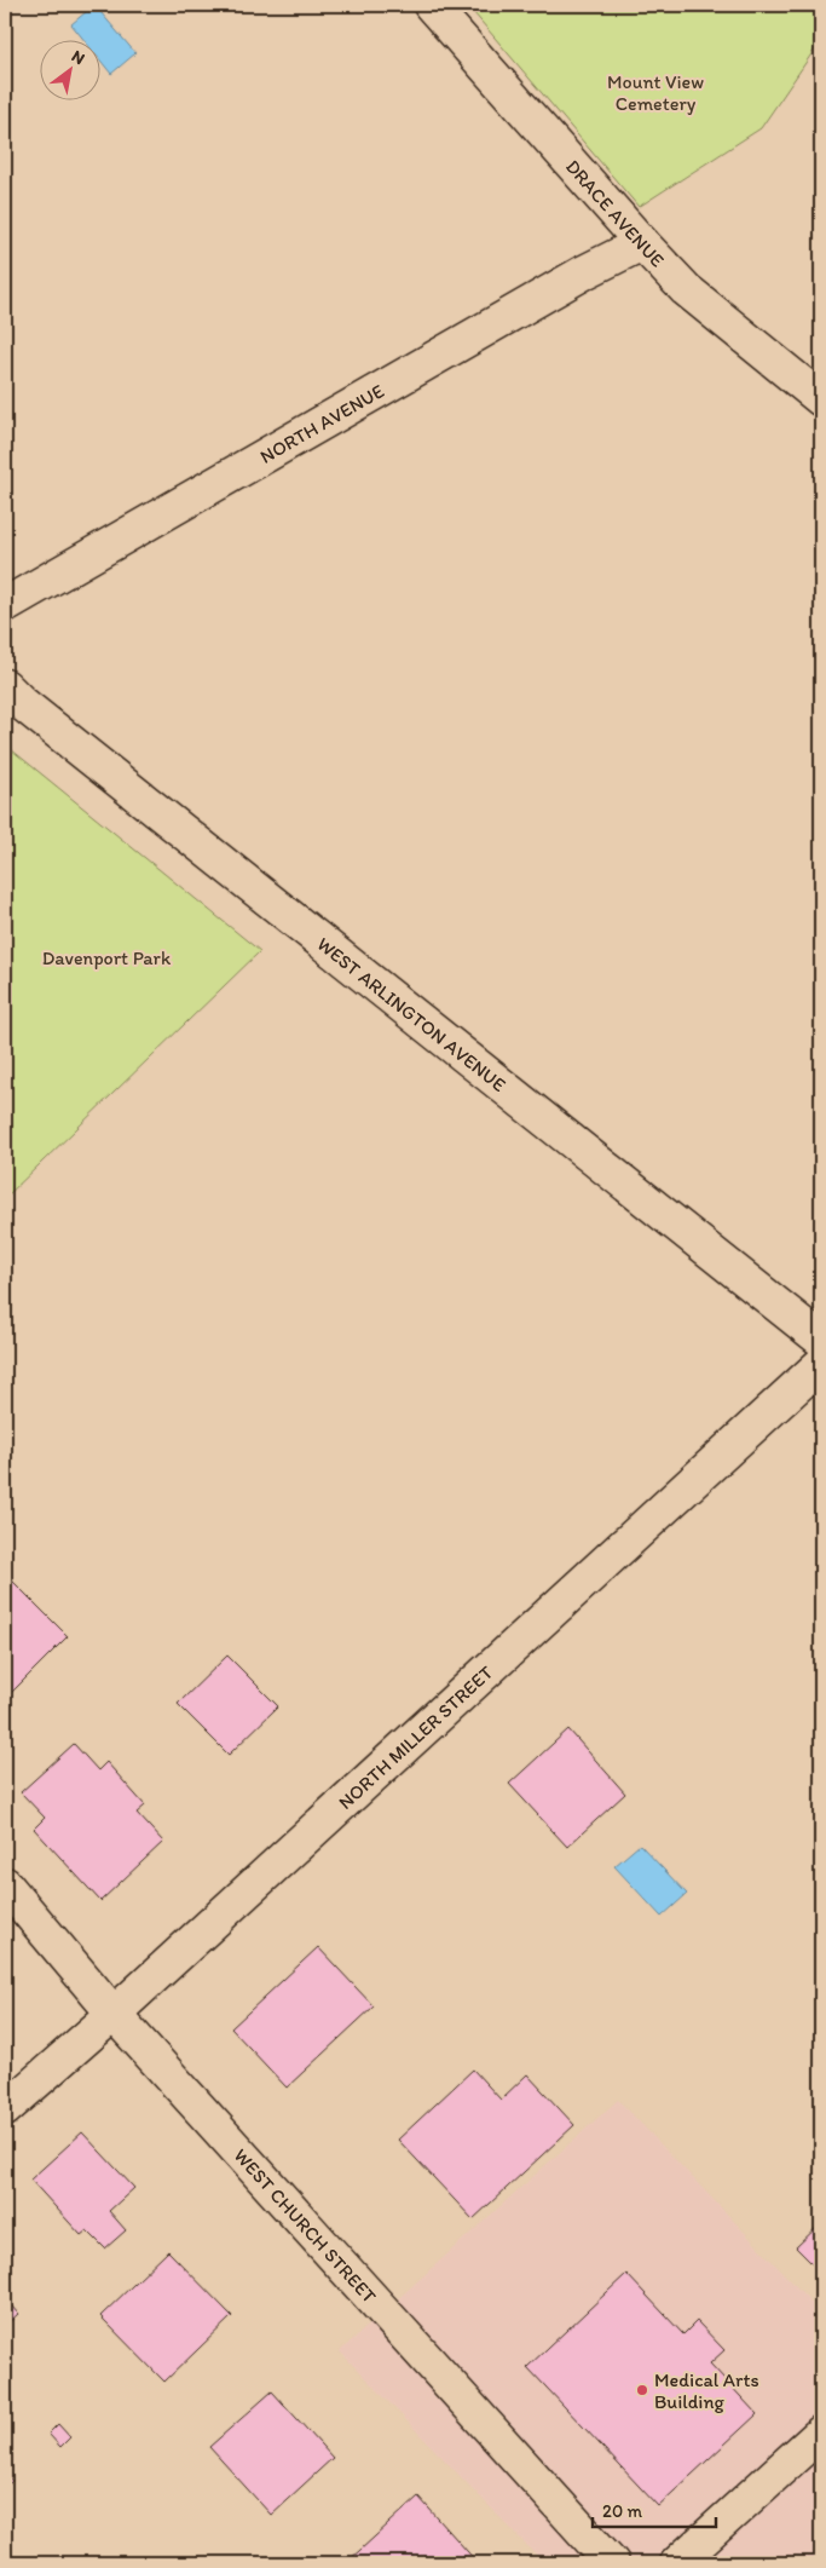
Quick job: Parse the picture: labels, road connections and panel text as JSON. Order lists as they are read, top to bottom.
{
  "streets": {
    "street": [
      "DRACE AVENUE",
      "NORTH AVENUE",
      "WEST ARLINGTON AVENUE",
      "NORTH MILLER STREET",
      "WEST CHURCH STREET"
    ]
  },
  "crossings": [
    ["DRACE AVENUE", "NORTH AVENUE"],
    ["NORTH MILLER STREET", "WEST CHURCH STREET"]
  ],
  "parks": ["Mount View Cemetery", "Davenport Park"],
  "places": ["Medical Arts Building"],
  "scale_bar": "20 m",
  "north": "top right"
}
